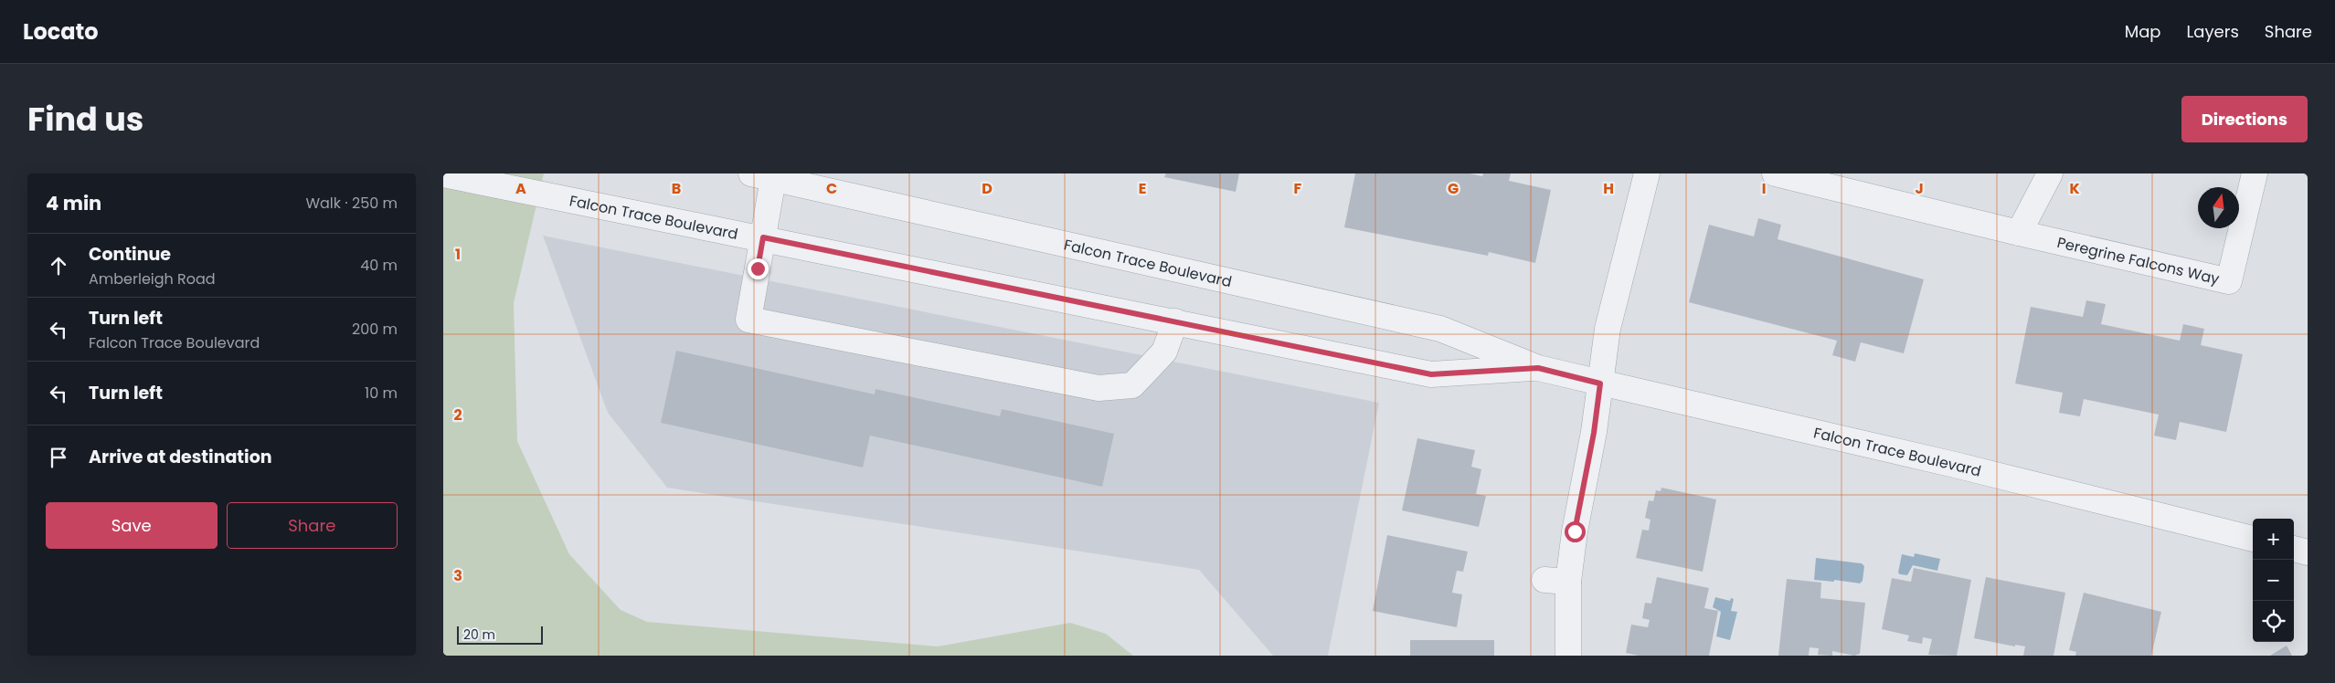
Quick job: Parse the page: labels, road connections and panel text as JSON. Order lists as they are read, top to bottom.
{
  "streets": {
    "street": ["Falcon Trace Boulevard", "Peregrine Falcons Way"]
  },
  "scale_bar": "20 m",
  "north": "top",
  "page": {
    "header": "Locato",
    "nav": ["Map", "Layers", "Share"],
    "title": "Find us",
    "buttons": [
      "Directions",
      ["Save", "Share"]
    ],
    "heading": ["4 min", "Walk · 250 m"],
    "list": [
      ["Continue", "Amberleigh Road", "40 m"],
      ["Turn left", "Falcon Trace Boulevard", "200 m"],
      ["Turn left", "10 m"],
      "Arrive at destination"
    ],
    "map_buttons": ["+", "−"],
    "scale": "20 m"
  },
  "grid": {
    "columns": [
      "A",
      "B",
      "C",
      "D",
      "E",
      "F",
      "G",
      "H",
      "I",
      "J",
      "K"
    ],
    "rows": ["1", "2", "3"]
  }
}
